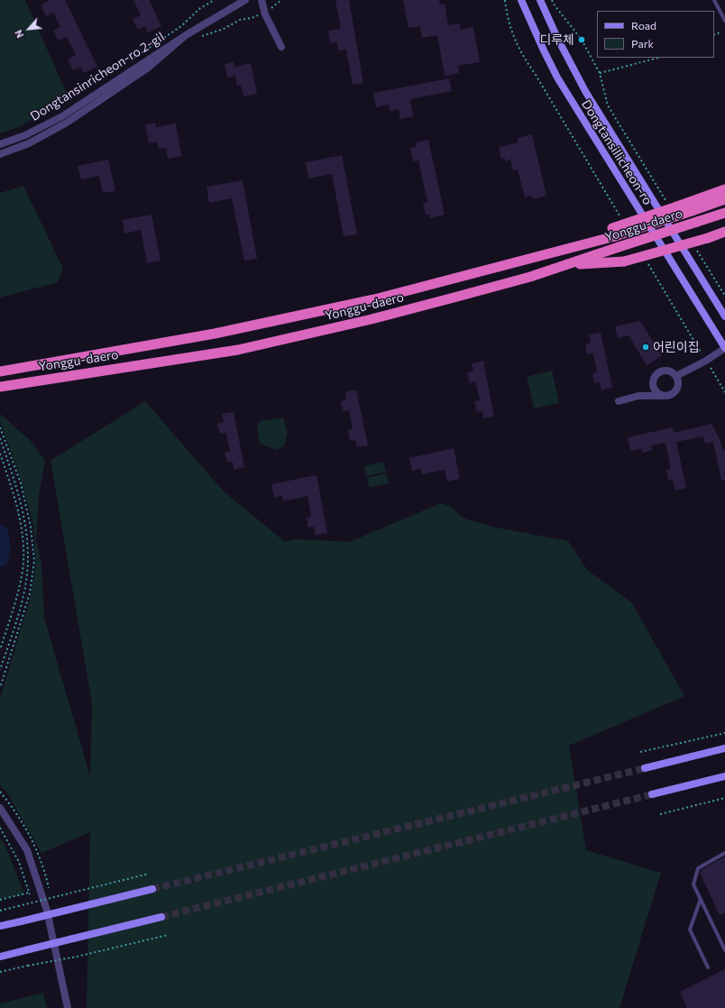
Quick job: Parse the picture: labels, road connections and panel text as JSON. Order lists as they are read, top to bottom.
{
  "streets": {
    "highway": ["Yonggu-daero"],
    "main road": ["Dongtansillicheon-ro"],
    "street": ["Dongtansinricheon-ro 2-gil"]
  },
  "places": ["디루체", "어린이집"],
  "legend": ["Road", "Park"],
  "north": "bottom left"
}
